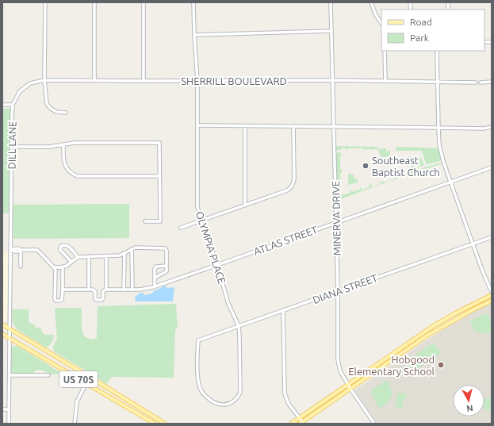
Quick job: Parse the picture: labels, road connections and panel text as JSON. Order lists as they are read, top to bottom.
{
  "streets": {
    "main road": ["US 70S"],
    "street": [
      "SHERRILL BOULEVARD",
      "DILL LANE",
      "MINERVA DRIVE",
      "ATLAS STREET",
      "OLYMPIA PLACE",
      "DIANA STREET"
    ]
  },
  "crossings": [
    ["SHERRILL BOULEVARD", "DILL LANE"],
    ["SHERRILL BOULEVARD", "MINERVA DRIVE"],
    ["SHERRILL BOULEVARD", "OLYMPIA PLACE"],
    ["DILL LANE", "US 70S"],
    ["MINERVA DRIVE", "ATLAS STREET"],
    ["MINERVA DRIVE", "DIANA STREET"],
    ["ATLAS STREET", "OLYMPIA PLACE"],
    ["OLYMPIA PLACE", "DIANA STREET"]
  ],
  "places": ["Southeast Baptist Church", "Hobgood Elementary School"],
  "legend": ["Road", "Park"],
  "north": "bottom"
}
